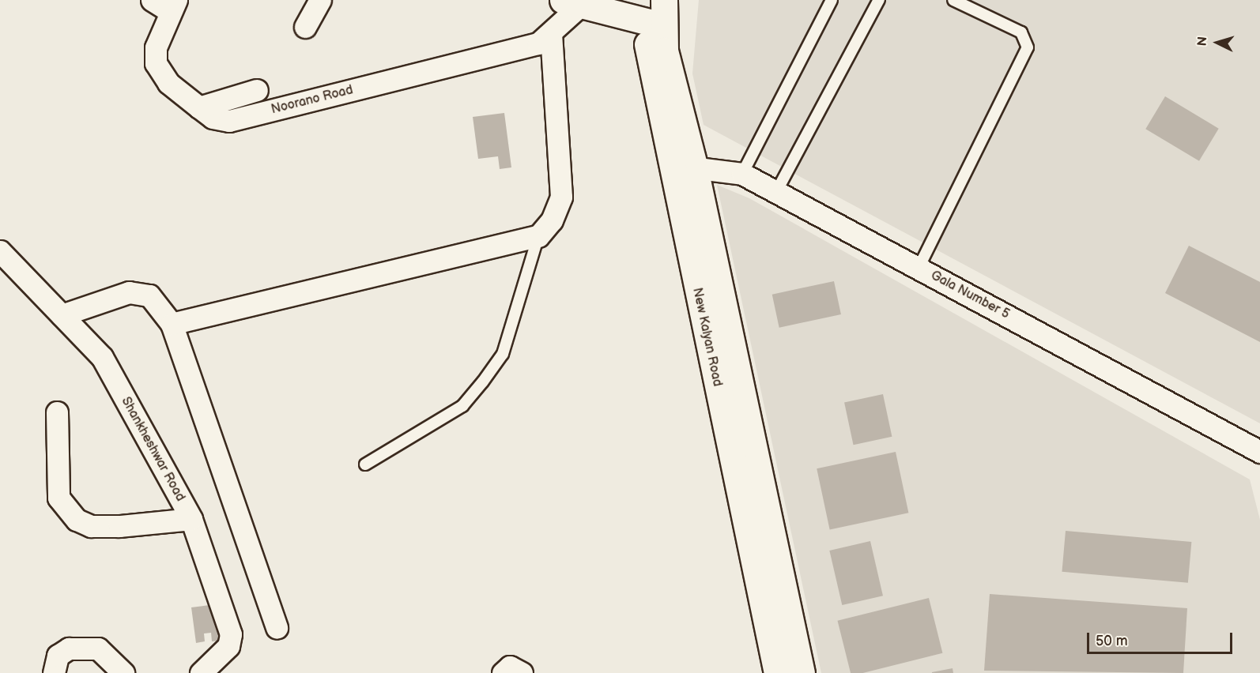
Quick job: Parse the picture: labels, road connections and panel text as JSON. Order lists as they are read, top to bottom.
{
  "streets": {
    "street": [
      "Noorano Road",
      "Gala Number 5",
      "New Kalyan Road",
      "Shankheshwar Road"
    ]
  },
  "crossings": [
    ["Gala Number 5", "New Kalyan Road"]
  ],
  "scale_bar": "50 m",
  "north": "left"
}
